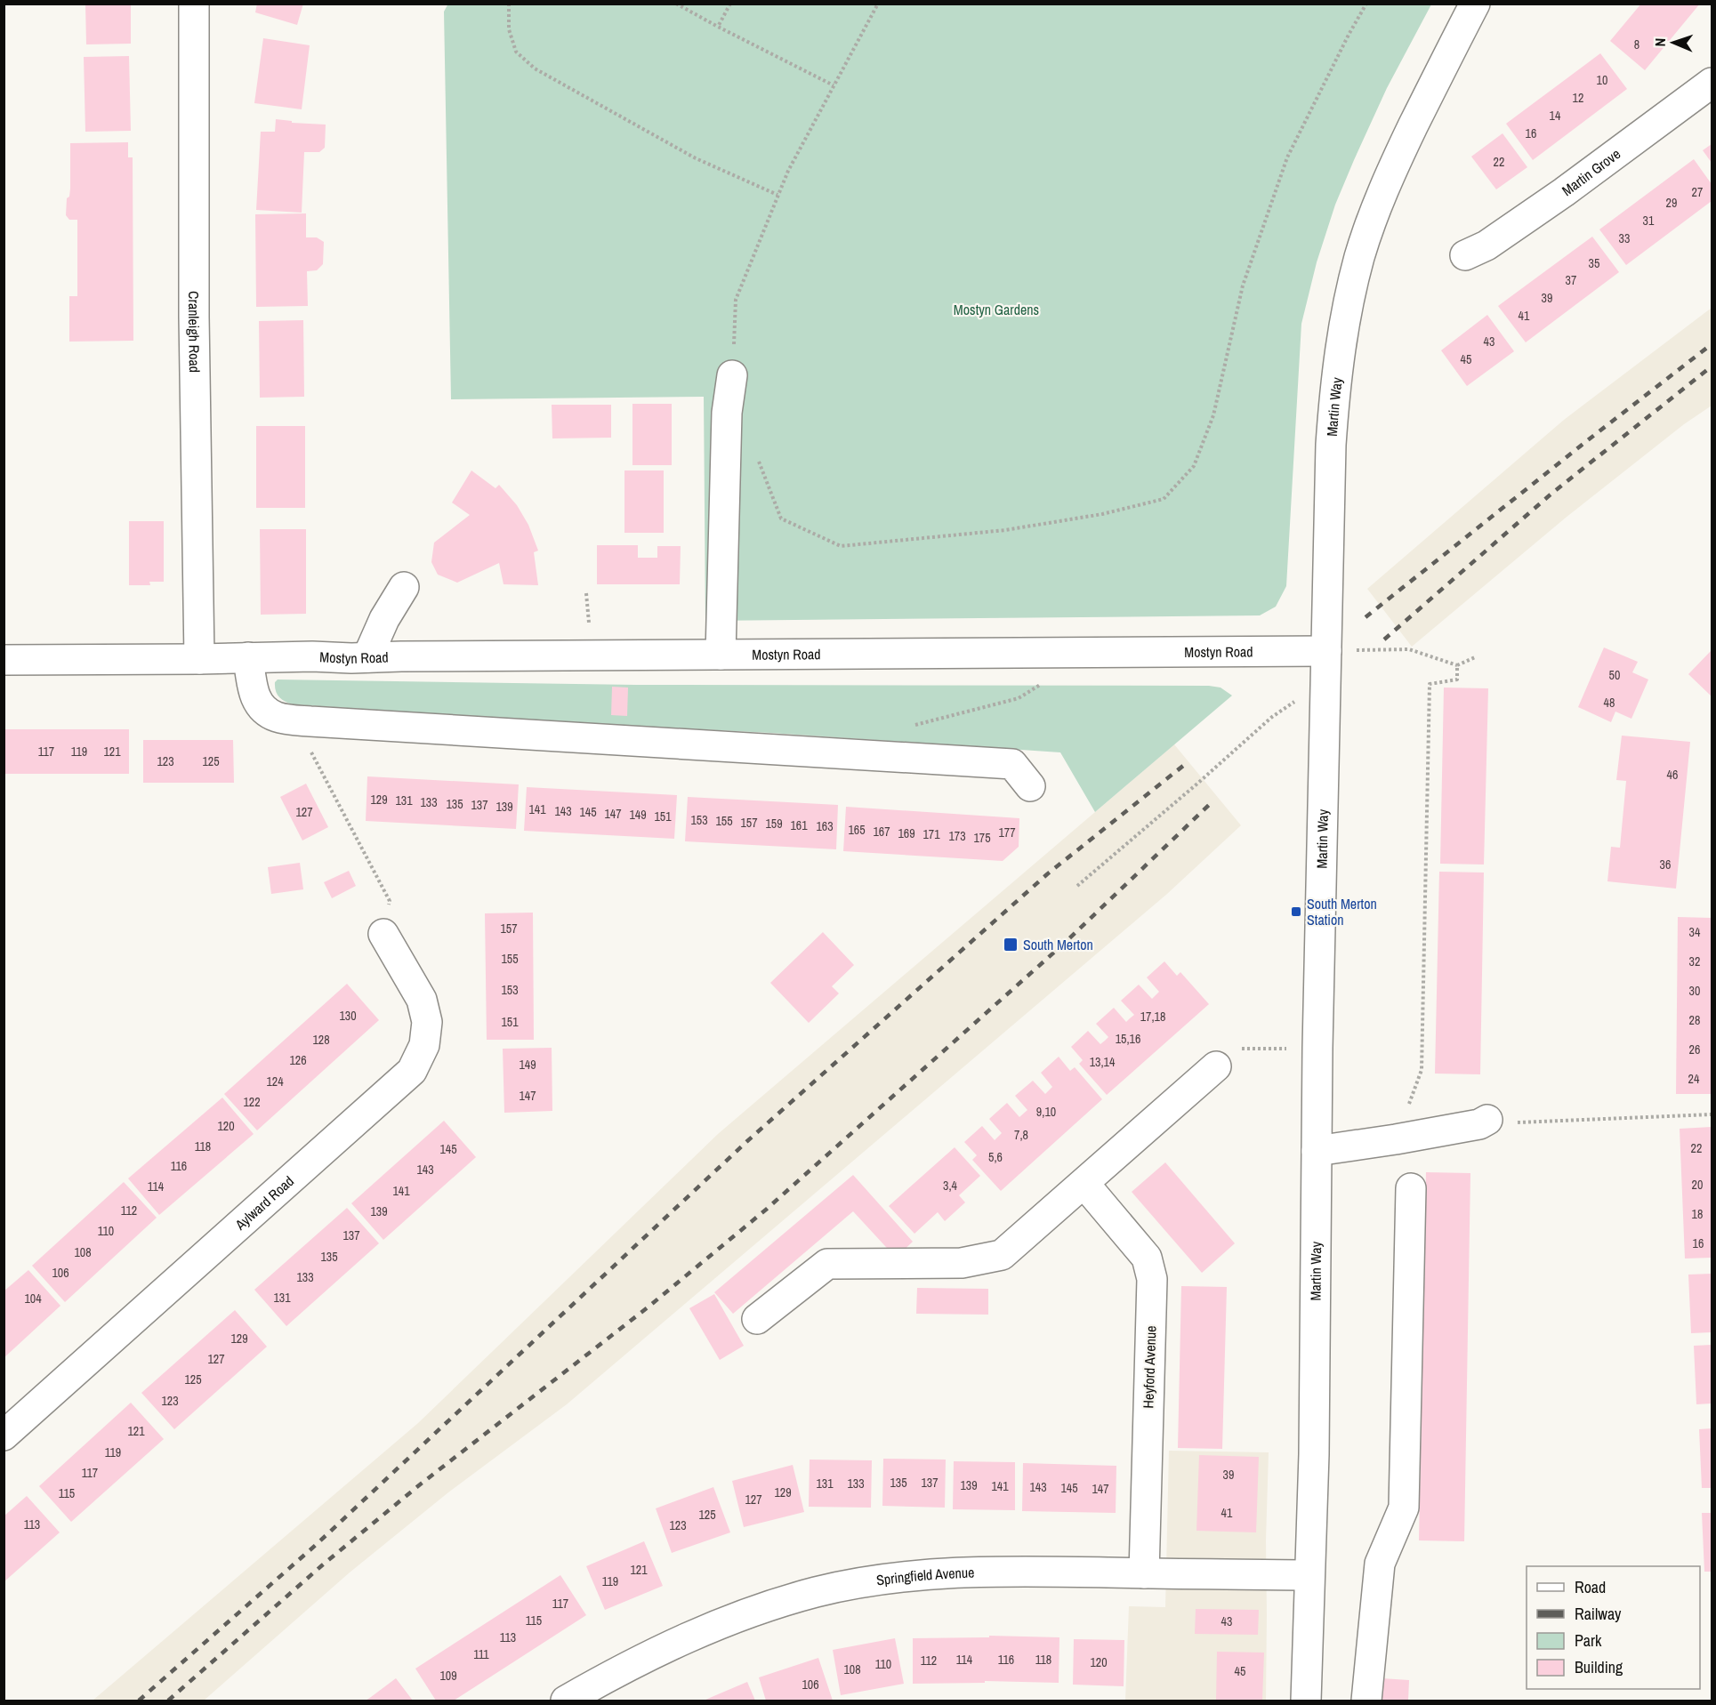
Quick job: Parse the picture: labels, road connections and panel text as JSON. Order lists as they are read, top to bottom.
{
  "streets": {
    "street": [
      "Martin Grove",
      "Cranleigh Road",
      "Martin Way",
      "Mostyn Road",
      "Aylward Road",
      "Heyford Avenue",
      "Springfield Avenue"
    ]
  },
  "crossings": [
    ["Cranleigh Road", "Mostyn Road"],
    ["Martin Way", "Mostyn Road"],
    ["Martin Way", "Springfield Avenue"],
    ["Heyford Avenue", "Springfield Avenue"]
  ],
  "parks": ["Mostyn Gardens"],
  "places": {
    "transit": ["South Merton Station", "South Merton"]
  },
  "house_numbers": [
    "8",
    "10",
    "12",
    "14",
    "16",
    "22",
    "27",
    "29",
    "31",
    "33",
    "35",
    "37",
    "39",
    "41",
    "43",
    "45",
    "50",
    "48",
    "117",
    "119",
    "121",
    "123",
    "125",
    "46",
    "129",
    "131",
    "133",
    "135",
    "137",
    "139",
    "141",
    "143",
    "127",
    "145",
    "147",
    "149",
    "151",
    "153",
    "155",
    "157",
    "159",
    "161",
    "163",
    "165",
    "167",
    "177",
    "169",
    "171",
    "173",
    "175",
    "36",
    "157",
    "34",
    "155",
    "32",
    "153",
    "30",
    "130",
    "17,18",
    "28",
    "151",
    "15,16",
    "128",
    "26",
    "126",
    "13,14",
    "149",
    "24",
    "124",
    "147",
    "122",
    "9,10",
    "120",
    "7,8",
    "118",
    "22",
    "145",
    "5,6",
    "116",
    "143",
    "20",
    "3,4",
    "114",
    "141",
    "112",
    "139",
    "18",
    "110",
    "137",
    "16",
    "108",
    "135",
    "106",
    "133",
    "131",
    "104",
    "129",
    "127",
    "125",
    "123",
    "121",
    "119",
    "117",
    "39",
    "135",
    "137",
    "131",
    "133",
    "139",
    "141",
    "143",
    "145",
    "147",
    "129",
    "115",
    "127",
    "41",
    "125",
    "113",
    "123",
    "121",
    "119",
    "117",
    "115",
    "43",
    "113",
    "111",
    "114",
    "116",
    "118",
    "112",
    "120",
    "110",
    "108",
    "45",
    "109",
    "106"
  ],
  "legend": [
    "Road",
    "Railway",
    "Park",
    "Building"
  ],
  "north": "left"
}
